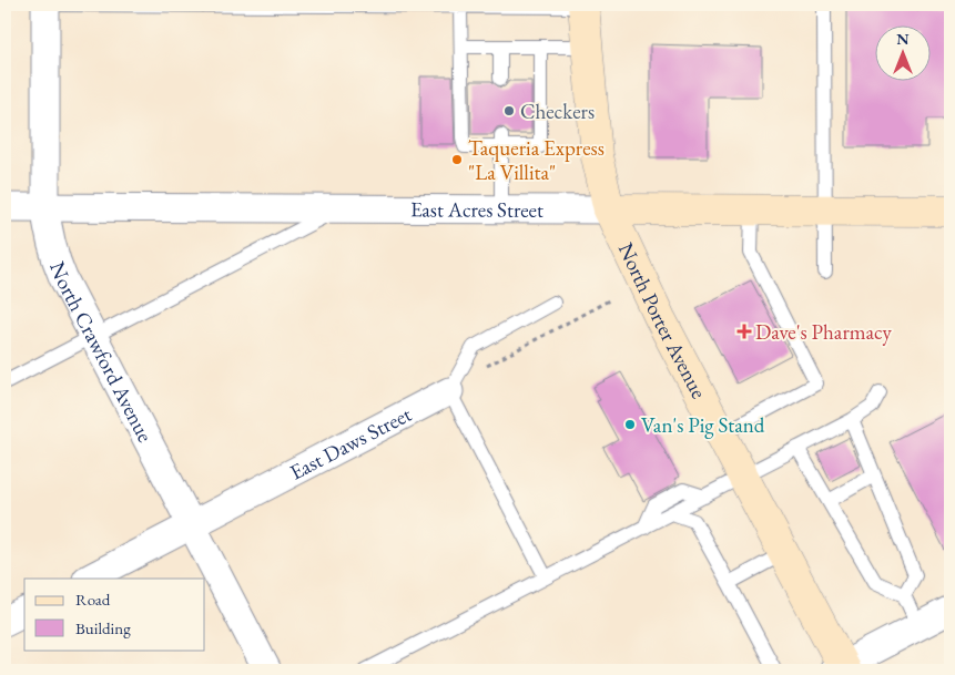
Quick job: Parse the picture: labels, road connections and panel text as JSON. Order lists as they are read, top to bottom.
{
  "streets": {
    "main road": ["East Acres Street", "North Porter Avenue"],
    "street": ["North Crawford Avenue", "East Daws Street"]
  },
  "crossings": [
    ["East Acres Street", "North Porter Avenue"],
    ["East Acres Street", "North Crawford Avenue"],
    ["North Crawford Avenue", "East Daws Street"]
  ],
  "places": {
    "other": ["Checkers", "Taqueria Express \"La Villita\"", "Van's Pig Stand"],
    "health": ["Dave's Pharmacy"]
  },
  "legend": ["Road", "Building"],
  "north": "top"
}
